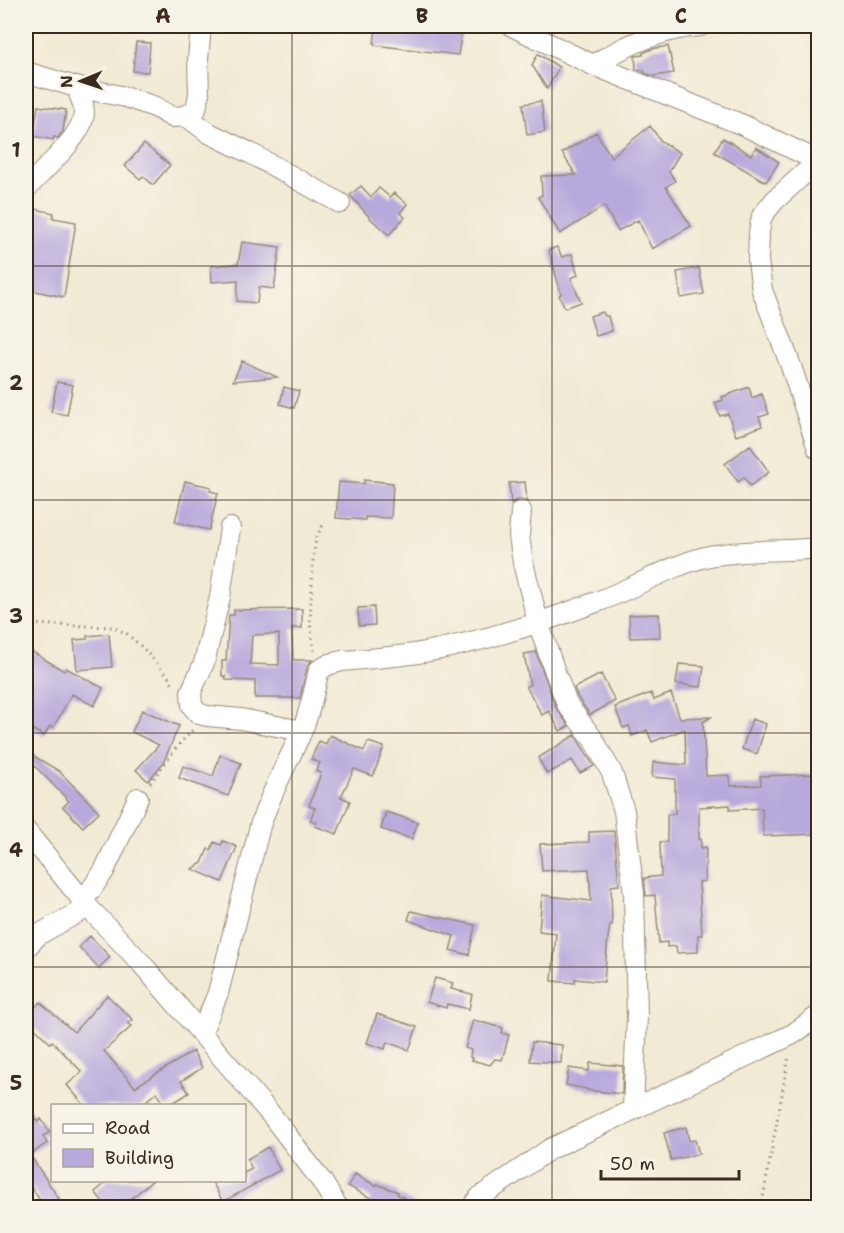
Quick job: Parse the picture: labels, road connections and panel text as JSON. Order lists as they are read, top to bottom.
{
  "legend": ["Road", "Building"],
  "scale_bar": "50 m",
  "north": "left",
  "grid": {
    "columns": ["A", "B", "C"],
    "rows": [
      "1",
      "2",
      "3",
      "4",
      "5"
    ]
  }
}
